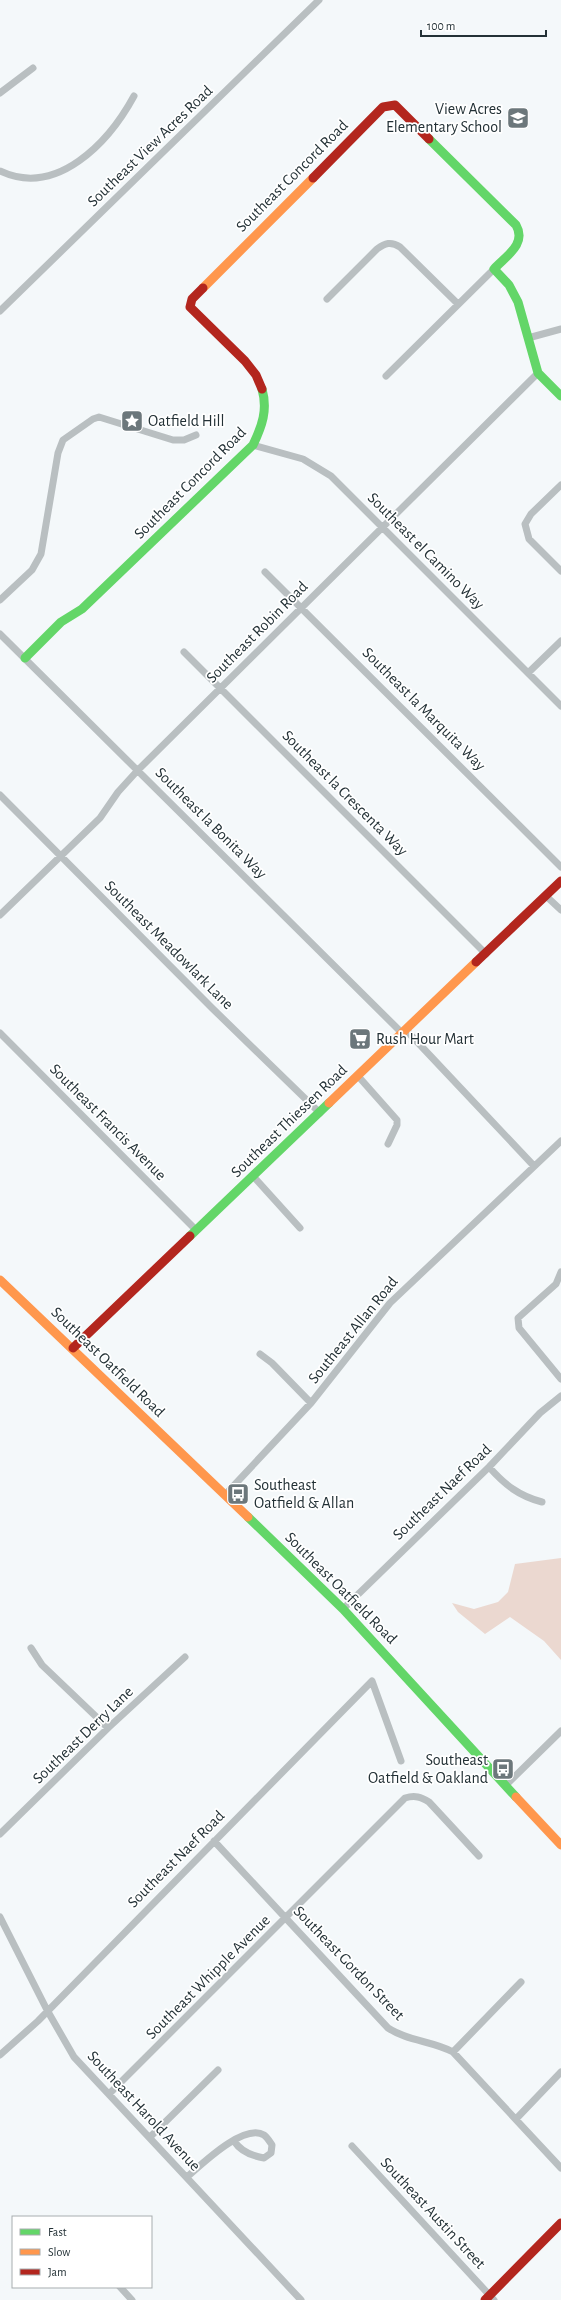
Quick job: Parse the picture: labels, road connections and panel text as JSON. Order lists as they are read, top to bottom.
{
  "streets": {
    "main road": ["Southeast Concord Road", "Southeast Thiessen Road", "Southeast Oatfield Road"],
    "street": [
      "Southeast View Acres Road",
      "Southeast el Camino Way",
      "Southeast Robin Road",
      "Southeast la Marquita Way",
      "Southeast la Crescenta Way",
      "Southeast la Bonita Way",
      "Southeast Meadowlark Lane",
      "Southeast Francis Avenue",
      "Southeast Allan Road",
      "Southeast Naef Road",
      "Southeast Derry Lane",
      "Southeast Gordon Street",
      "Southeast Whipple Avenue",
      "Southeast Harold Avenue",
      "Southeast Austin Street"
    ]
  },
  "crossings": [
    ["Southeast Concord Road", "Southeast el Camino Way"],
    ["Southeast Concord Road", "Southeast la Bonita Way"],
    ["Southeast el Camino Way", "Southeast Robin Road"],
    ["Southeast Robin Road", "Southeast la Marquita Way"],
    ["Southeast Robin Road", "Southeast la Crescenta Way"],
    ["Southeast Robin Road", "Southeast la Bonita Way"],
    ["Southeast Robin Road", "Southeast Meadowlark Lane"],
    ["Southeast la Crescenta Way", "Southeast Thiessen Road"],
    ["Southeast la Bonita Way", "Southeast Thiessen Road"],
    ["Southeast la Bonita Way", "Southeast Allan Road"],
    ["Southeast Meadowlark Lane", "Southeast Thiessen Road"],
    ["Southeast Thiessen Road", "Southeast Francis Avenue"],
    ["Southeast Thiessen Road", "Southeast Oatfield Road"],
    ["Southeast Allan Road", "Southeast Oatfield Road"],
    ["Southeast Oatfield Road", "Southeast Naef Road"],
    ["Southeast Naef Road", "Southeast Gordon Street"],
    ["Southeast Naef Road", "Southeast Harold Avenue"],
    ["Southeast Gordon Street", "Southeast Whipple Avenue"],
    ["Southeast Whipple Avenue", "Southeast Harold Avenue"]
  ],
  "places": {
    "school or university": ["View Acres Elementary School"],
    "place": ["Oatfield Hill"],
    "supermarket": ["Rush Hour Mart"],
    "bus stop": ["Southeast Oatfield & Allan", "Southeast Oatfield & Oakland"]
  },
  "legend": ["Fast", "Slow", "Jam"],
  "scale_bar": "100 m"
}
